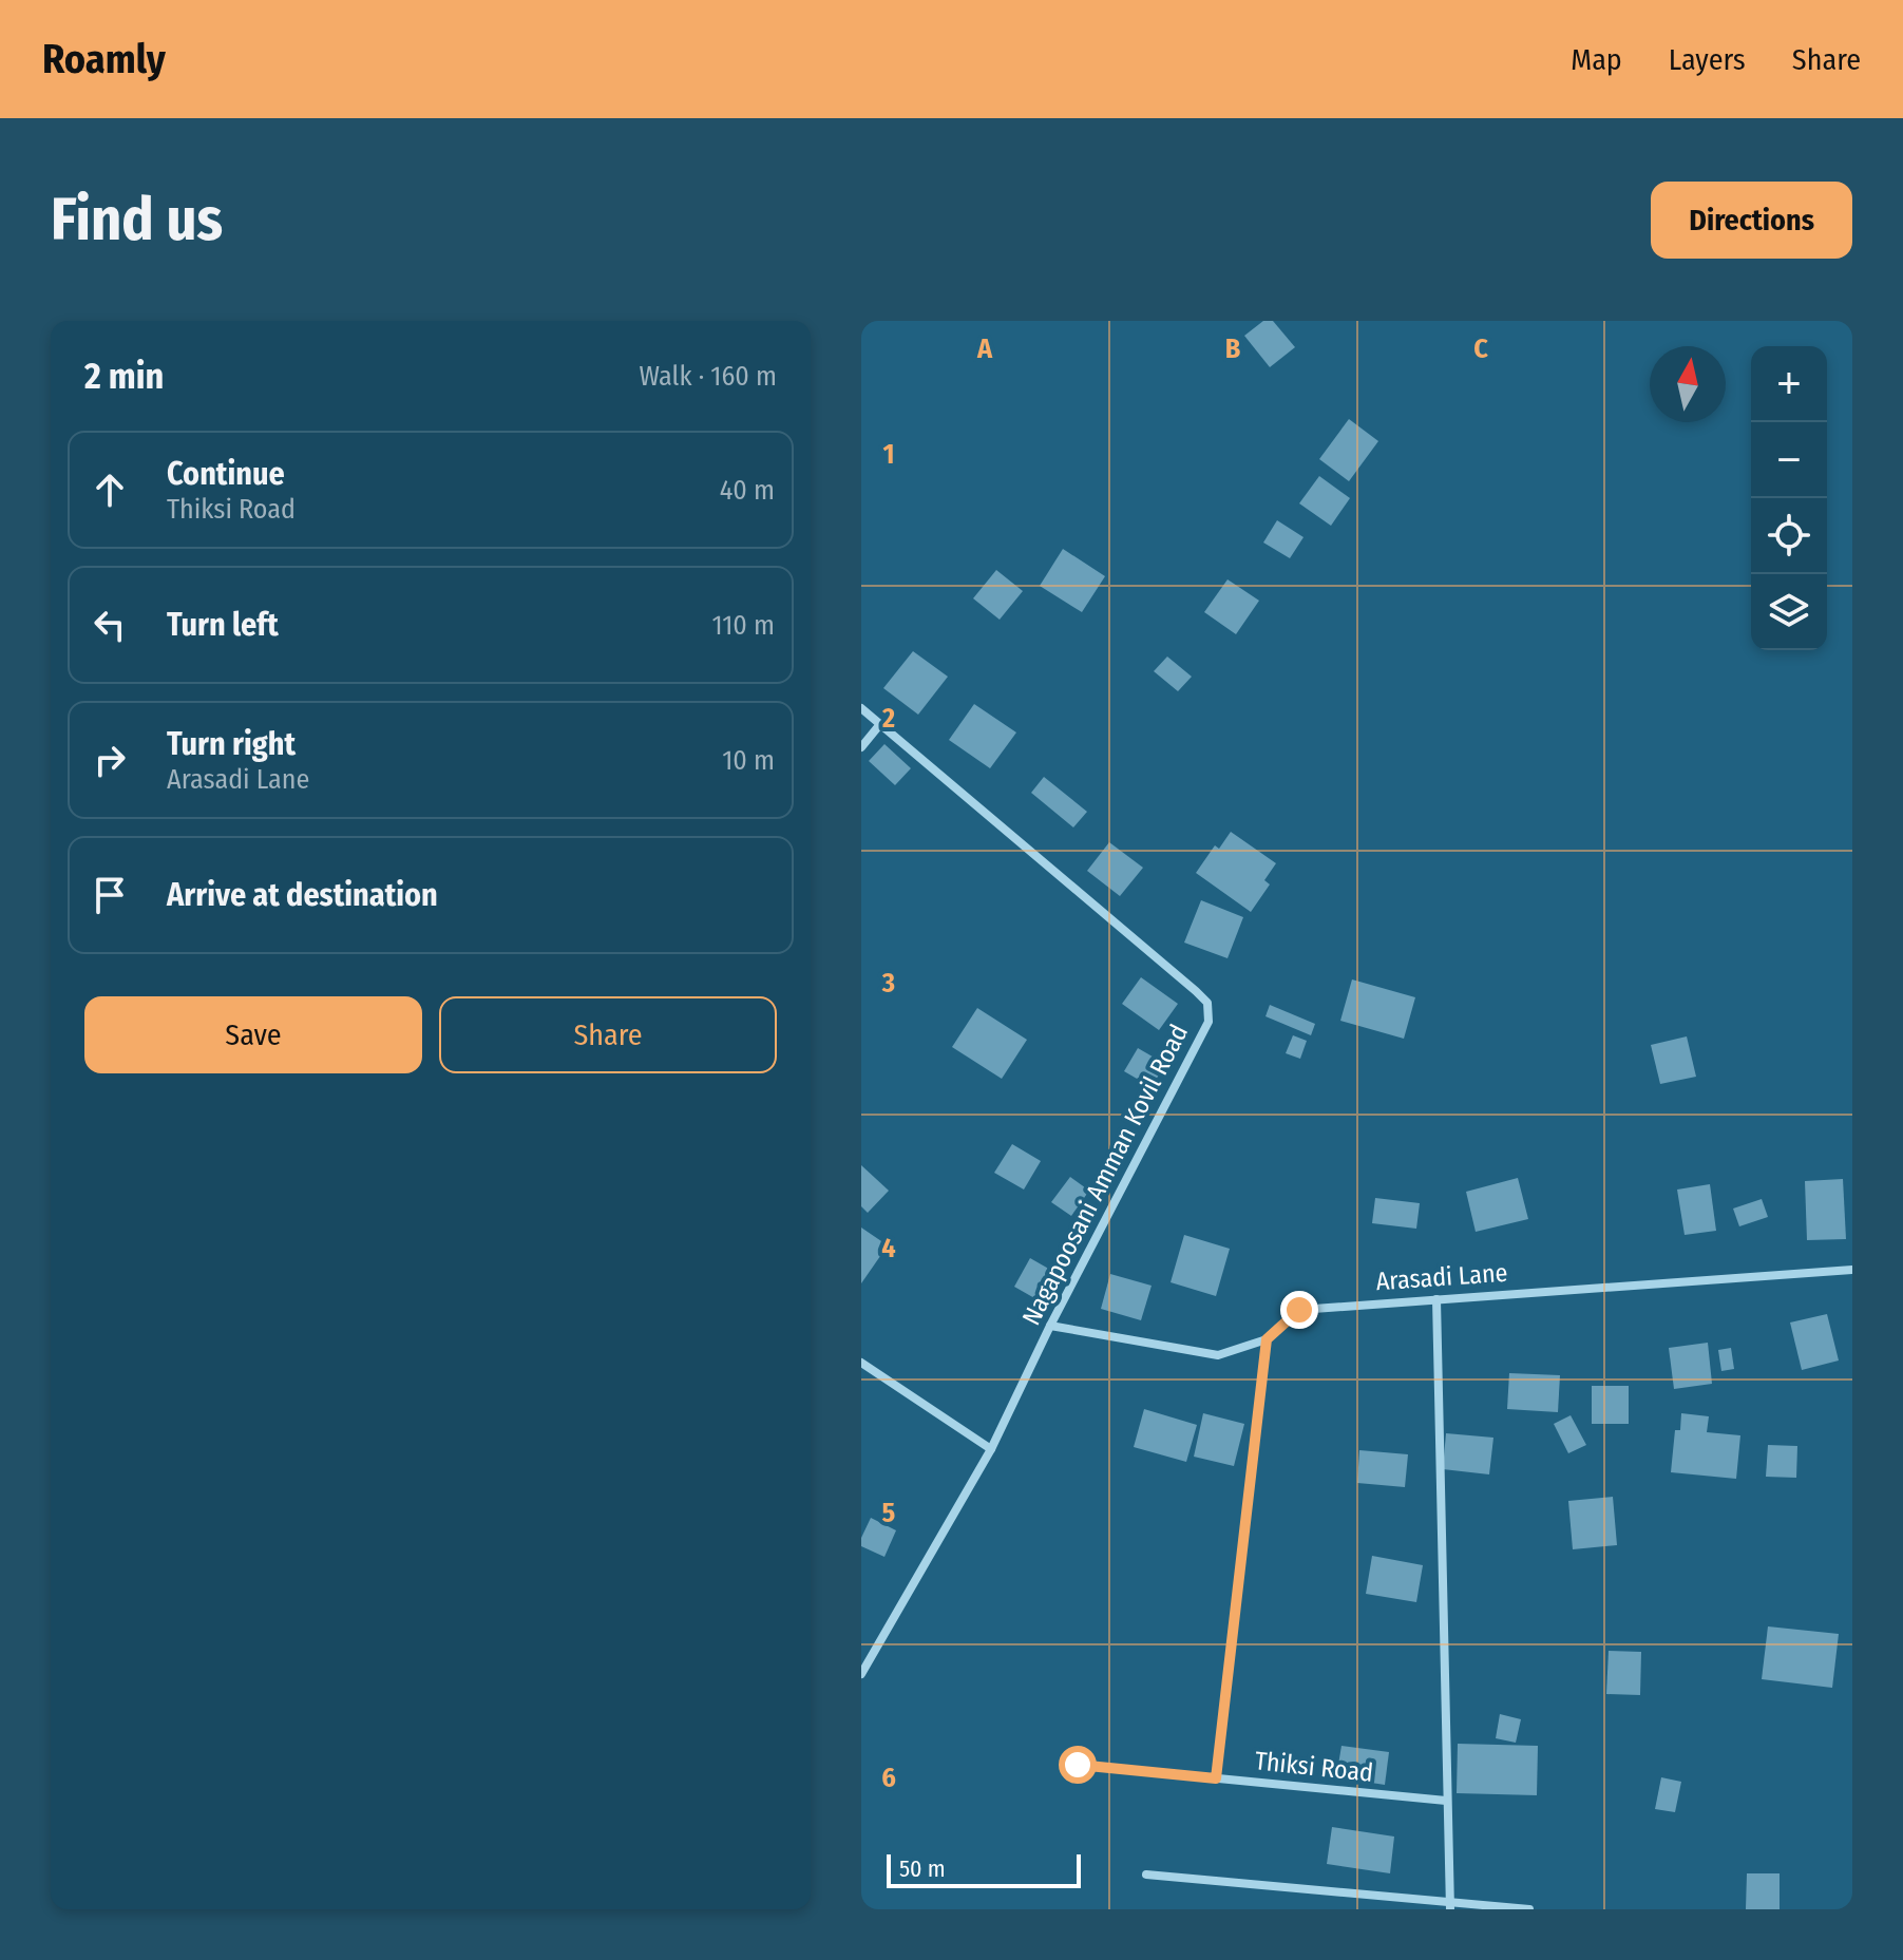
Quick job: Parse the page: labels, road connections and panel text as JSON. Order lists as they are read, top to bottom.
{
  "streets": {
    "street": ["Nagapoosani Amman Kovil Road", "Arasadi Lane", "Thiksi Road"]
  },
  "crossings": [
    ["Nagapoosani Amman Kovil Road", "Arasadi Lane"]
  ],
  "scale_bar": "50 m",
  "north": "top",
  "page": {
    "header": "Roamly",
    "nav": ["Map", "Layers", "Share"],
    "buttons": [
      "Directions",
      ["Save", "Share"]
    ],
    "title": "Find us",
    "heading": ["2 min", "Walk · 160 m"],
    "map_buttons": ["+", "−"],
    "list": [
      ["Continue", "Thiksi Road", "40 m"],
      ["Turn left", "110 m"],
      ["Turn right", "Arasadi Lane", "10 m"],
      "Arrive at destination"
    ],
    "scale": "50 m"
  },
  "grid": {
    "columns": ["A", "B", "C"],
    "rows": [
      "1",
      "2",
      "3",
      "4",
      "5",
      "6"
    ]
  }
}
